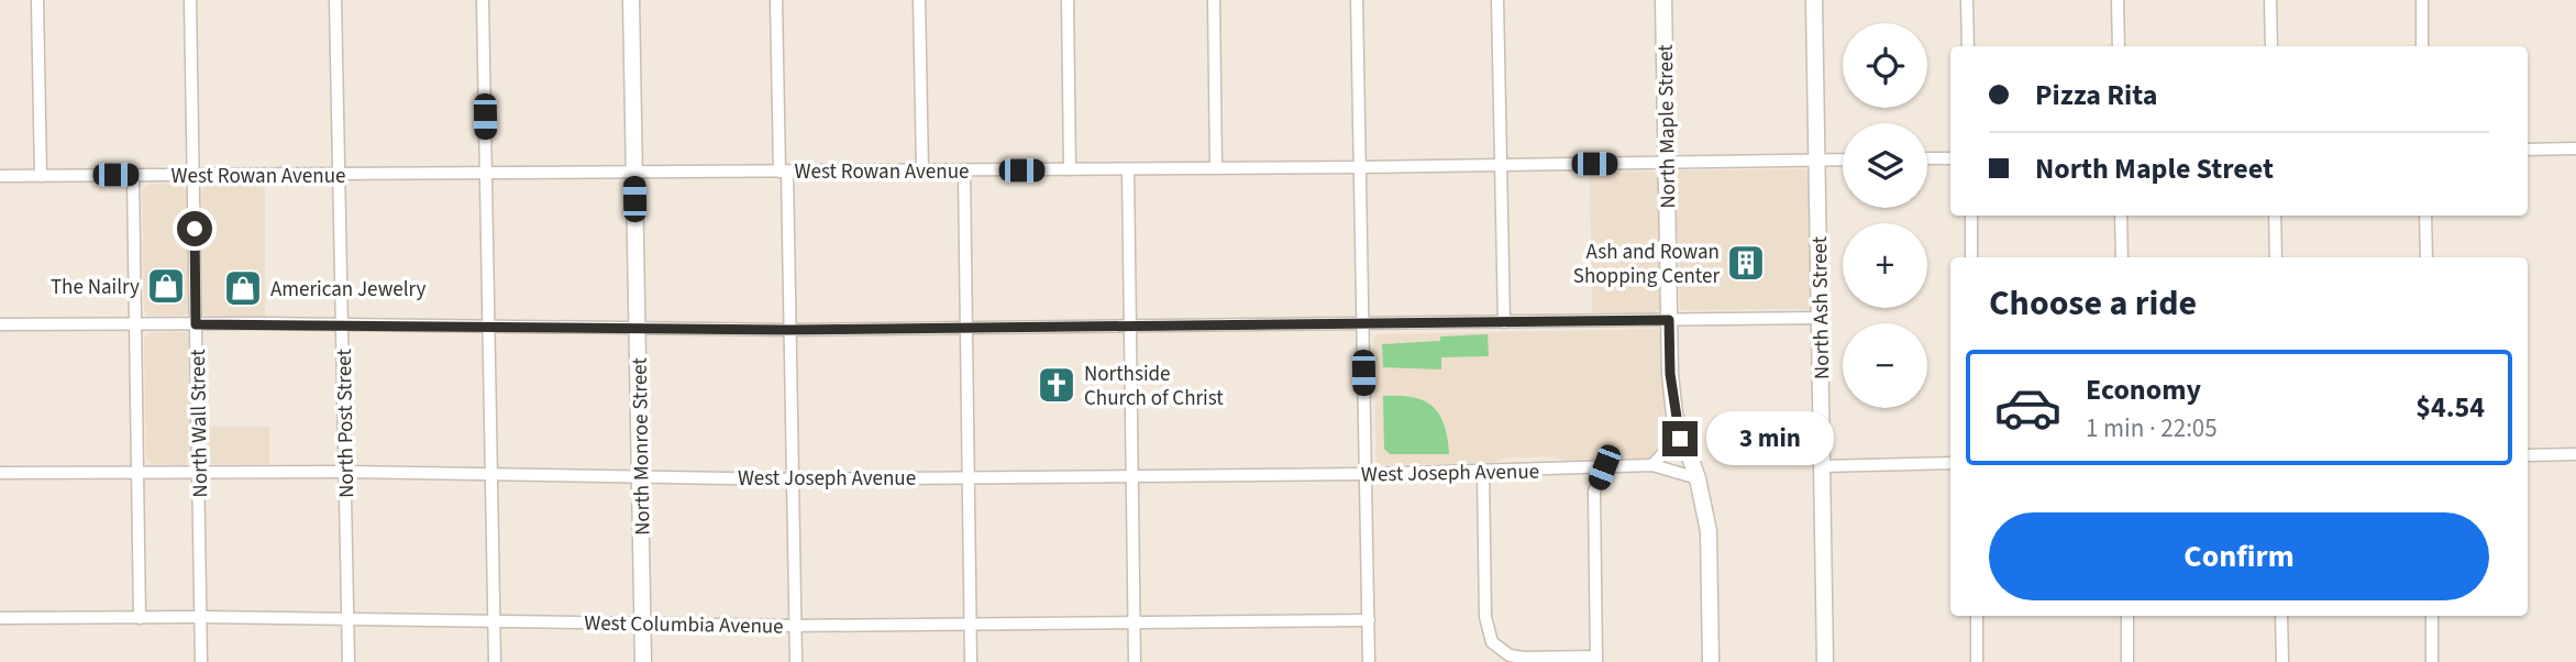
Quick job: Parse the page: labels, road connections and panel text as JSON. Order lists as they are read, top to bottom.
{
  "streets": {
    "main road": ["North Maple Street", "North Ash Street", "North Monroe Street"],
    "street": [
      "West Rowan Avenue",
      "North Wall Street",
      "North Post Street",
      "West Joseph Avenue",
      "West Columbia Avenue"
    ]
  },
  "crossings": [
    ["North Maple Street", "West Rowan Avenue"],
    ["North Maple Street", "West Joseph Avenue"],
    ["West Rowan Avenue", "North Ash Street"],
    ["West Rowan Avenue", "North Wall Street"],
    ["West Rowan Avenue", "North Post Street"],
    ["West Rowan Avenue", "North Monroe Street"],
    ["North Wall Street", "West Joseph Avenue"],
    ["North Wall Street", "West Columbia Avenue"],
    ["North Post Street", "West Joseph Avenue"],
    ["North Post Street", "West Columbia Avenue"],
    ["North Monroe Street", "West Joseph Avenue"],
    ["North Monroe Street", "West Columbia Avenue"]
  ],
  "places": {
    "building": ["Ash and Rowan Shopping Center"],
    "shop": ["The Nailry", "American Jewelry"],
    "church": ["Northside Church of Christ"]
  },
  "page": {
    "map_buttons": ["+", "−"],
    "banner": ["Pizza Rita", "North Maple Street"],
    "heading": "Choose a ride",
    "list": [
      {
        "name": "Economy",
        "note": "1 min · 22:05",
        "value": "$4.54"
      }
    ],
    "bubble": "3 min",
    "buttons": "Confirm"
  }
}
